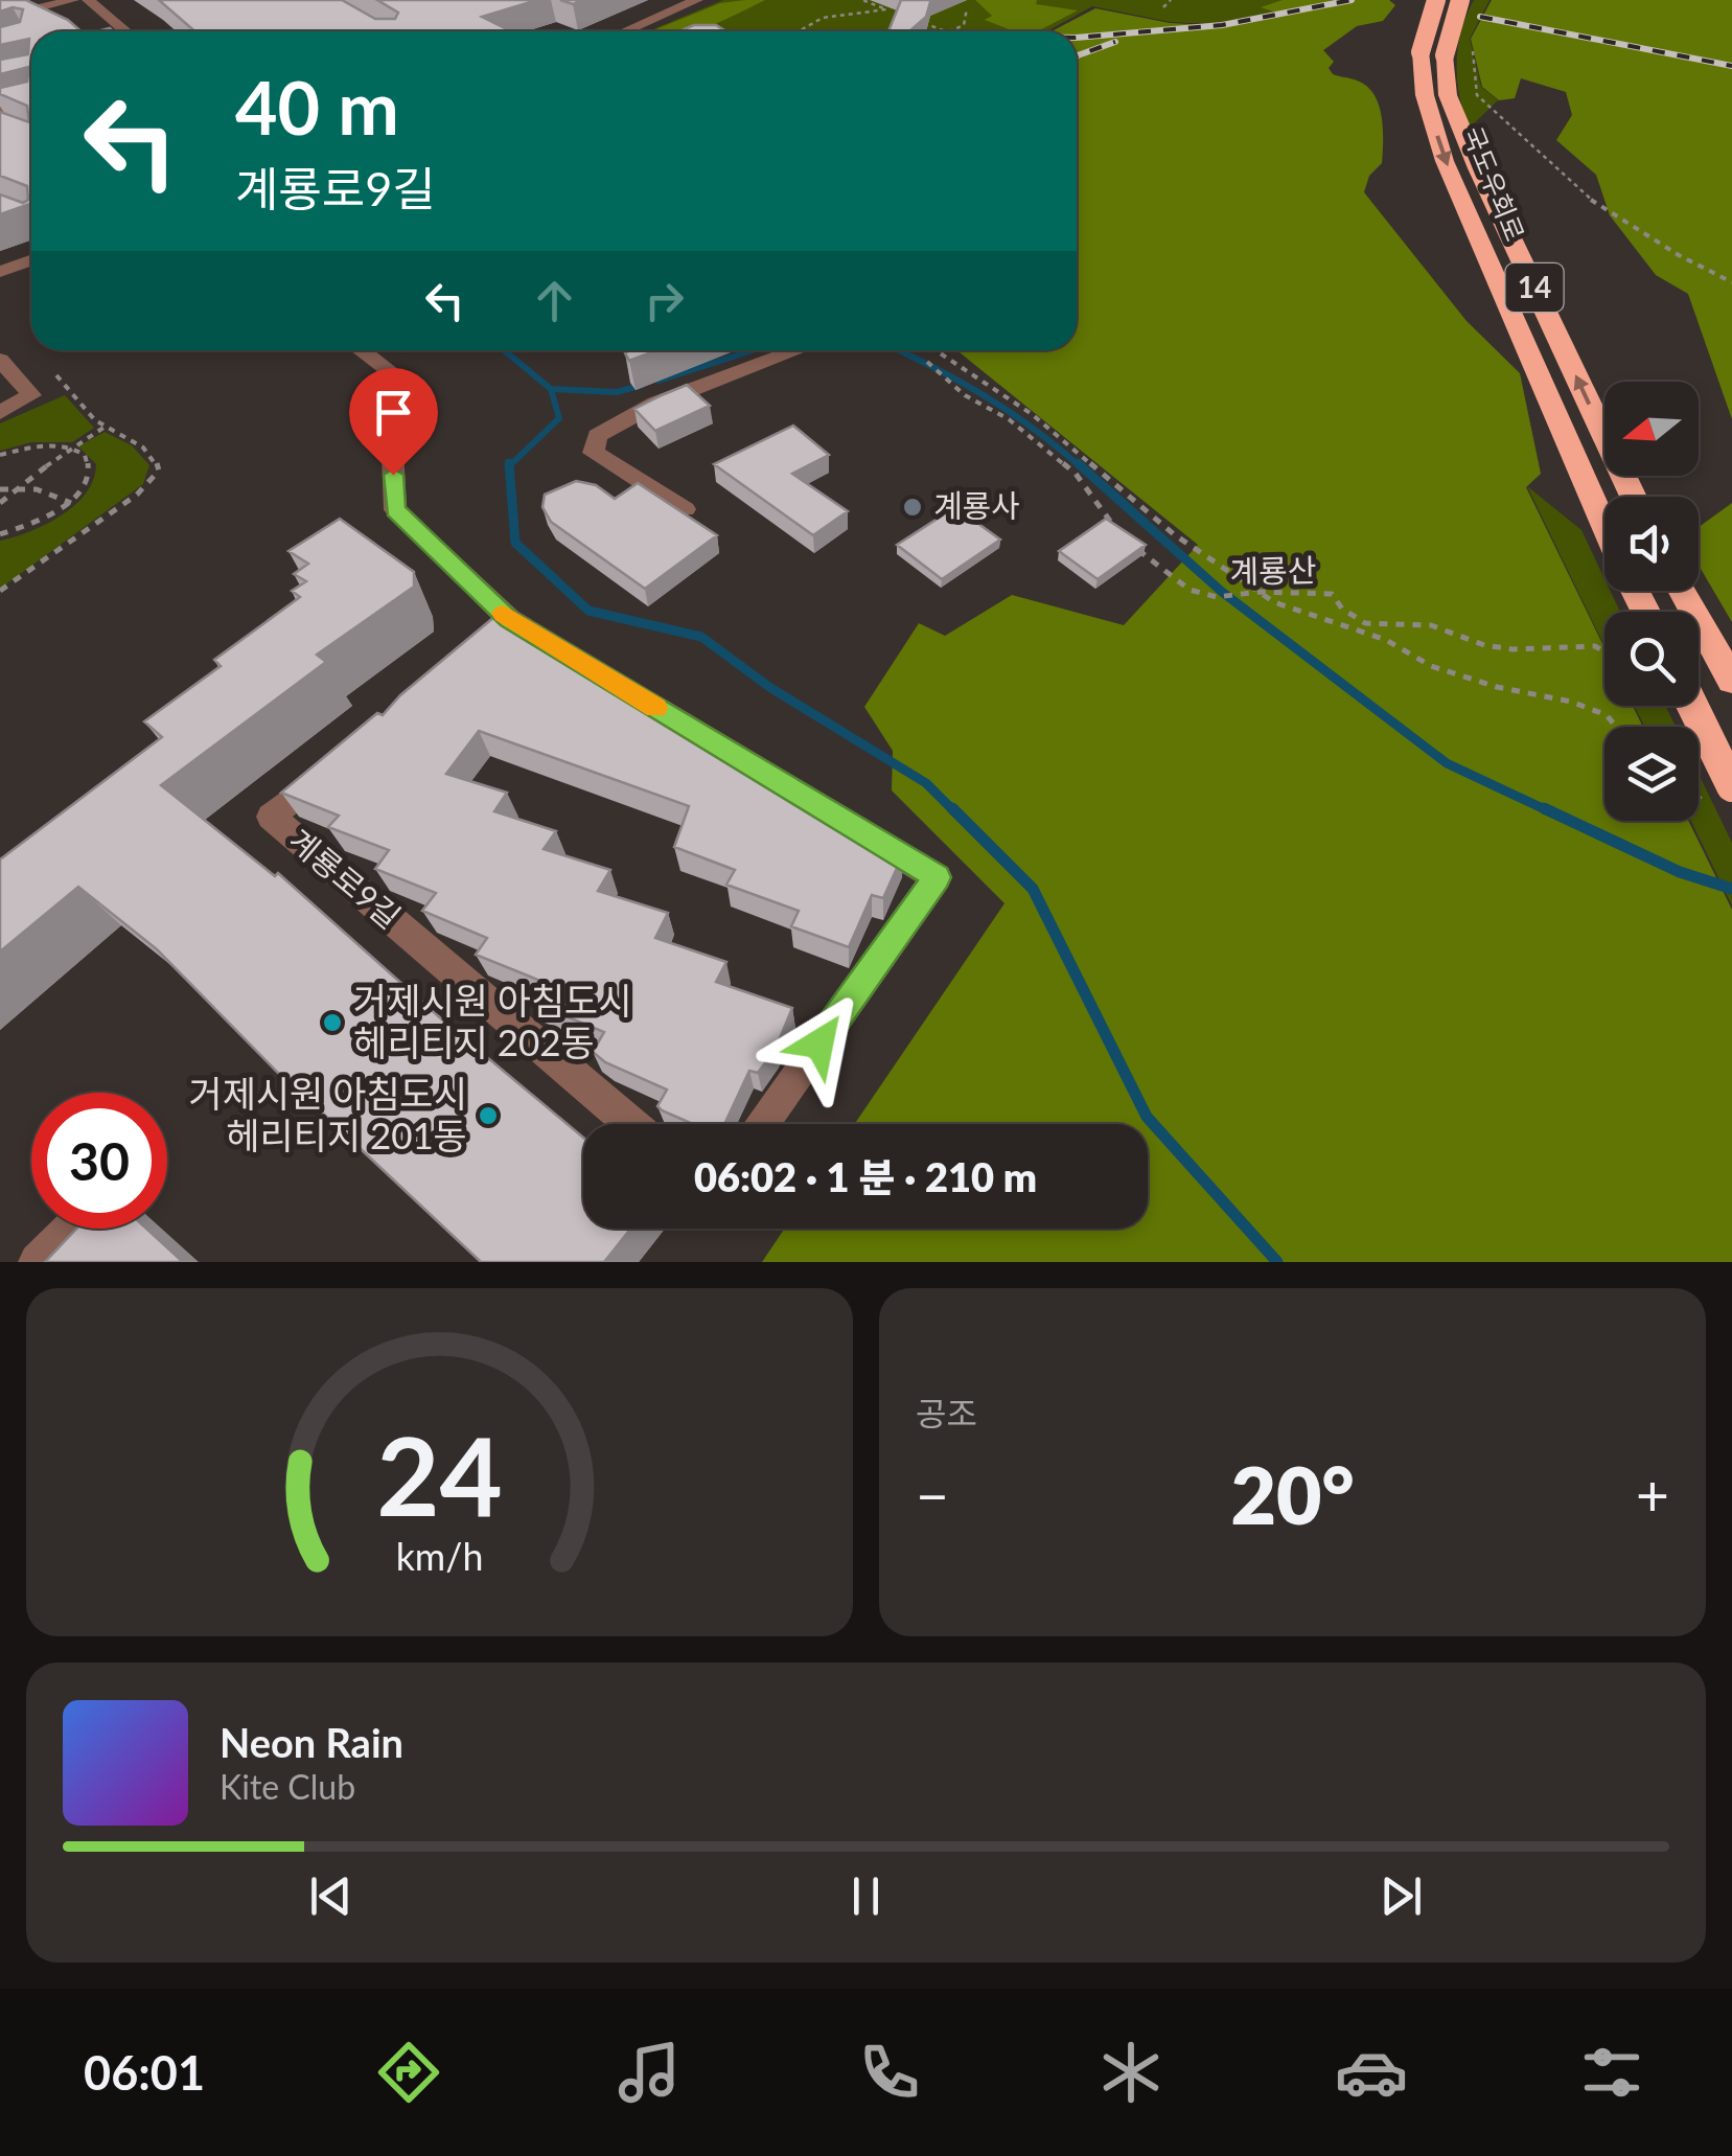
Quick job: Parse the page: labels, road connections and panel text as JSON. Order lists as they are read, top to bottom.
{
  "streets": {
    "highway": ["국도우회로", "14"],
    "street": ["계룡로9길"],
    "path": ["계룡산"]
  },
  "crossings": [
    ["국도우회로", "14"]
  ],
  "places": ["계룡사", "거제시원 아침도시 헤리티지 202동", "거제시원 아침도시 헤리티지 201동"],
  "north": "left",
  "page": {
    "turn": ["40 m", "계룡로9길"],
    "limit": "30",
    "trip": "06:02 · 1 분 · 210 m",
    "tile": "공조",
    "heat": ["−", "20°", "+"],
    "song": ["Neon Rain", "Kite Club"],
    "tabs": "06:01",
    "gauge": ["24", "km/h"]
  }
}
